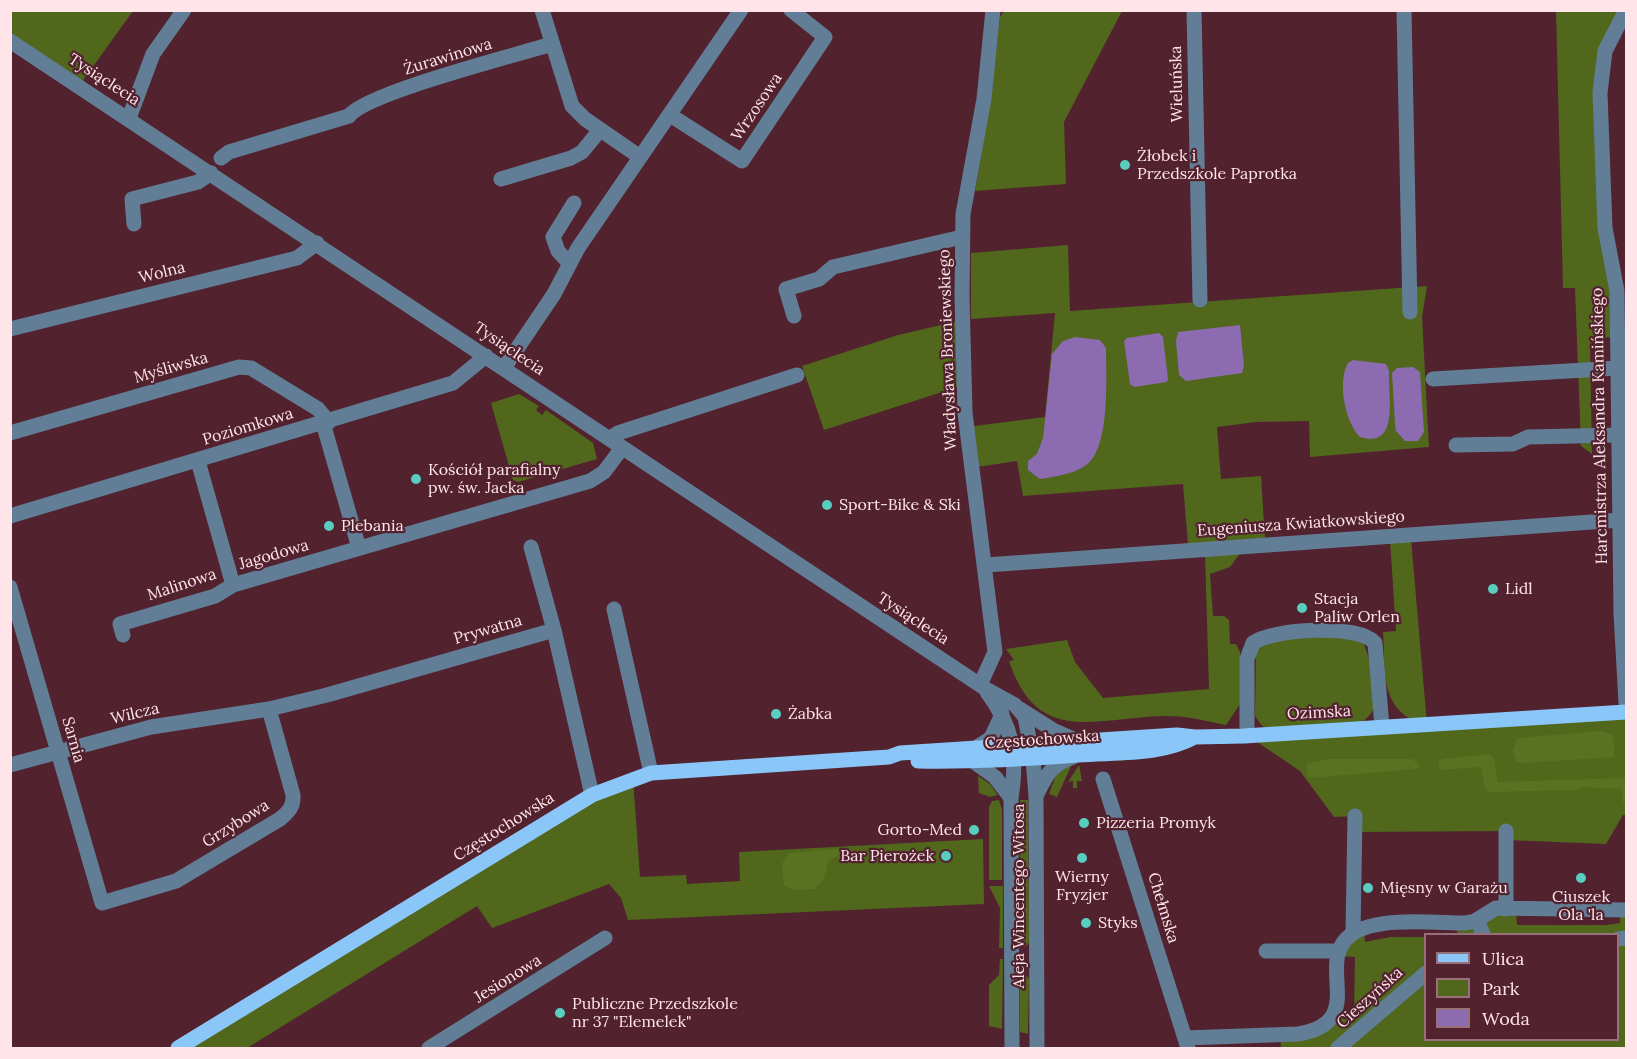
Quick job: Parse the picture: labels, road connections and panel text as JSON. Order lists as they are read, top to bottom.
{
  "streets": {
    "main road": ["Ozimska", "Częstochowska"],
    "street": [
      "Żurawinowa",
      "Tysiąclecia",
      "Wieluńska",
      "Wrzosowa",
      "Wolna",
      "Władysława Broniewskiego",
      "Myśliwska",
      "Harcmistrza Aleksandra Kamińskiego",
      "Poziomkowa",
      "Eugeniusza Kwiatkowskiego",
      "Jagodowa",
      "Malinowa",
      "Prywatna",
      "Wilcza",
      "Sarnia",
      "Grzybowa",
      "Aleja Wincentego Witosa",
      "Chełmska",
      "Jesionowa",
      "Cieszyńska"
    ]
  },
  "crossings": [
    ["Tysiąclecia", "Wolna"],
    ["Tysiąclecia", "Władysława Broniewskiego"],
    ["Tysiąclecia", "Poziomkowa"],
    ["Tysiąclecia", "Jagodowa"],
    ["Tysiąclecia", "Ozimska"],
    ["Tysiąclecia", "Częstochowska"],
    ["Tysiąclecia", "Aleja Wincentego Witosa"],
    ["Władysława Broniewskiego", "Eugeniusza Kwiatkowskiego"],
    ["Myśliwska", "Poziomkowa"],
    ["Harcmistrza Aleksandra Kamińskiego", "Eugeniusza Kwiatkowskiego"],
    ["Poziomkowa", "Malinowa"],
    ["Jagodowa", "Malinowa"],
    ["Prywatna", "Wilcza"],
    ["Prywatna", "Grzybowa"],
    ["Ozimska", "Częstochowska"],
    ["Ozimska", "Aleja Wincentego Witosa"],
    ["Wilcza", "Sarnia"],
    ["Wilcza", "Grzybowa"],
    ["Sarnia", "Grzybowa"],
    ["Częstochowska", "Aleja Wincentego Witosa"]
  ],
  "places": [
    "Żłobek i Przedszkole Paprotka",
    "Kościół parafialny pw. św. Jacka",
    "Sport-Bike & Ski",
    "Plebania",
    "Lidl",
    "Stacja Paliw Orlen",
    "Żabka",
    "Pizzeria Promyk",
    "Gorto-Med",
    "Bar Pierożek",
    "Wierny Fryzjer",
    "Ciuszek Ola 'la",
    "Mięsny w Garażu",
    "Styks",
    "Publiczne Przedszkole nr 37 \"Elemelek\""
  ],
  "legend": ["Ulica", "Park", "Woda"]
}
